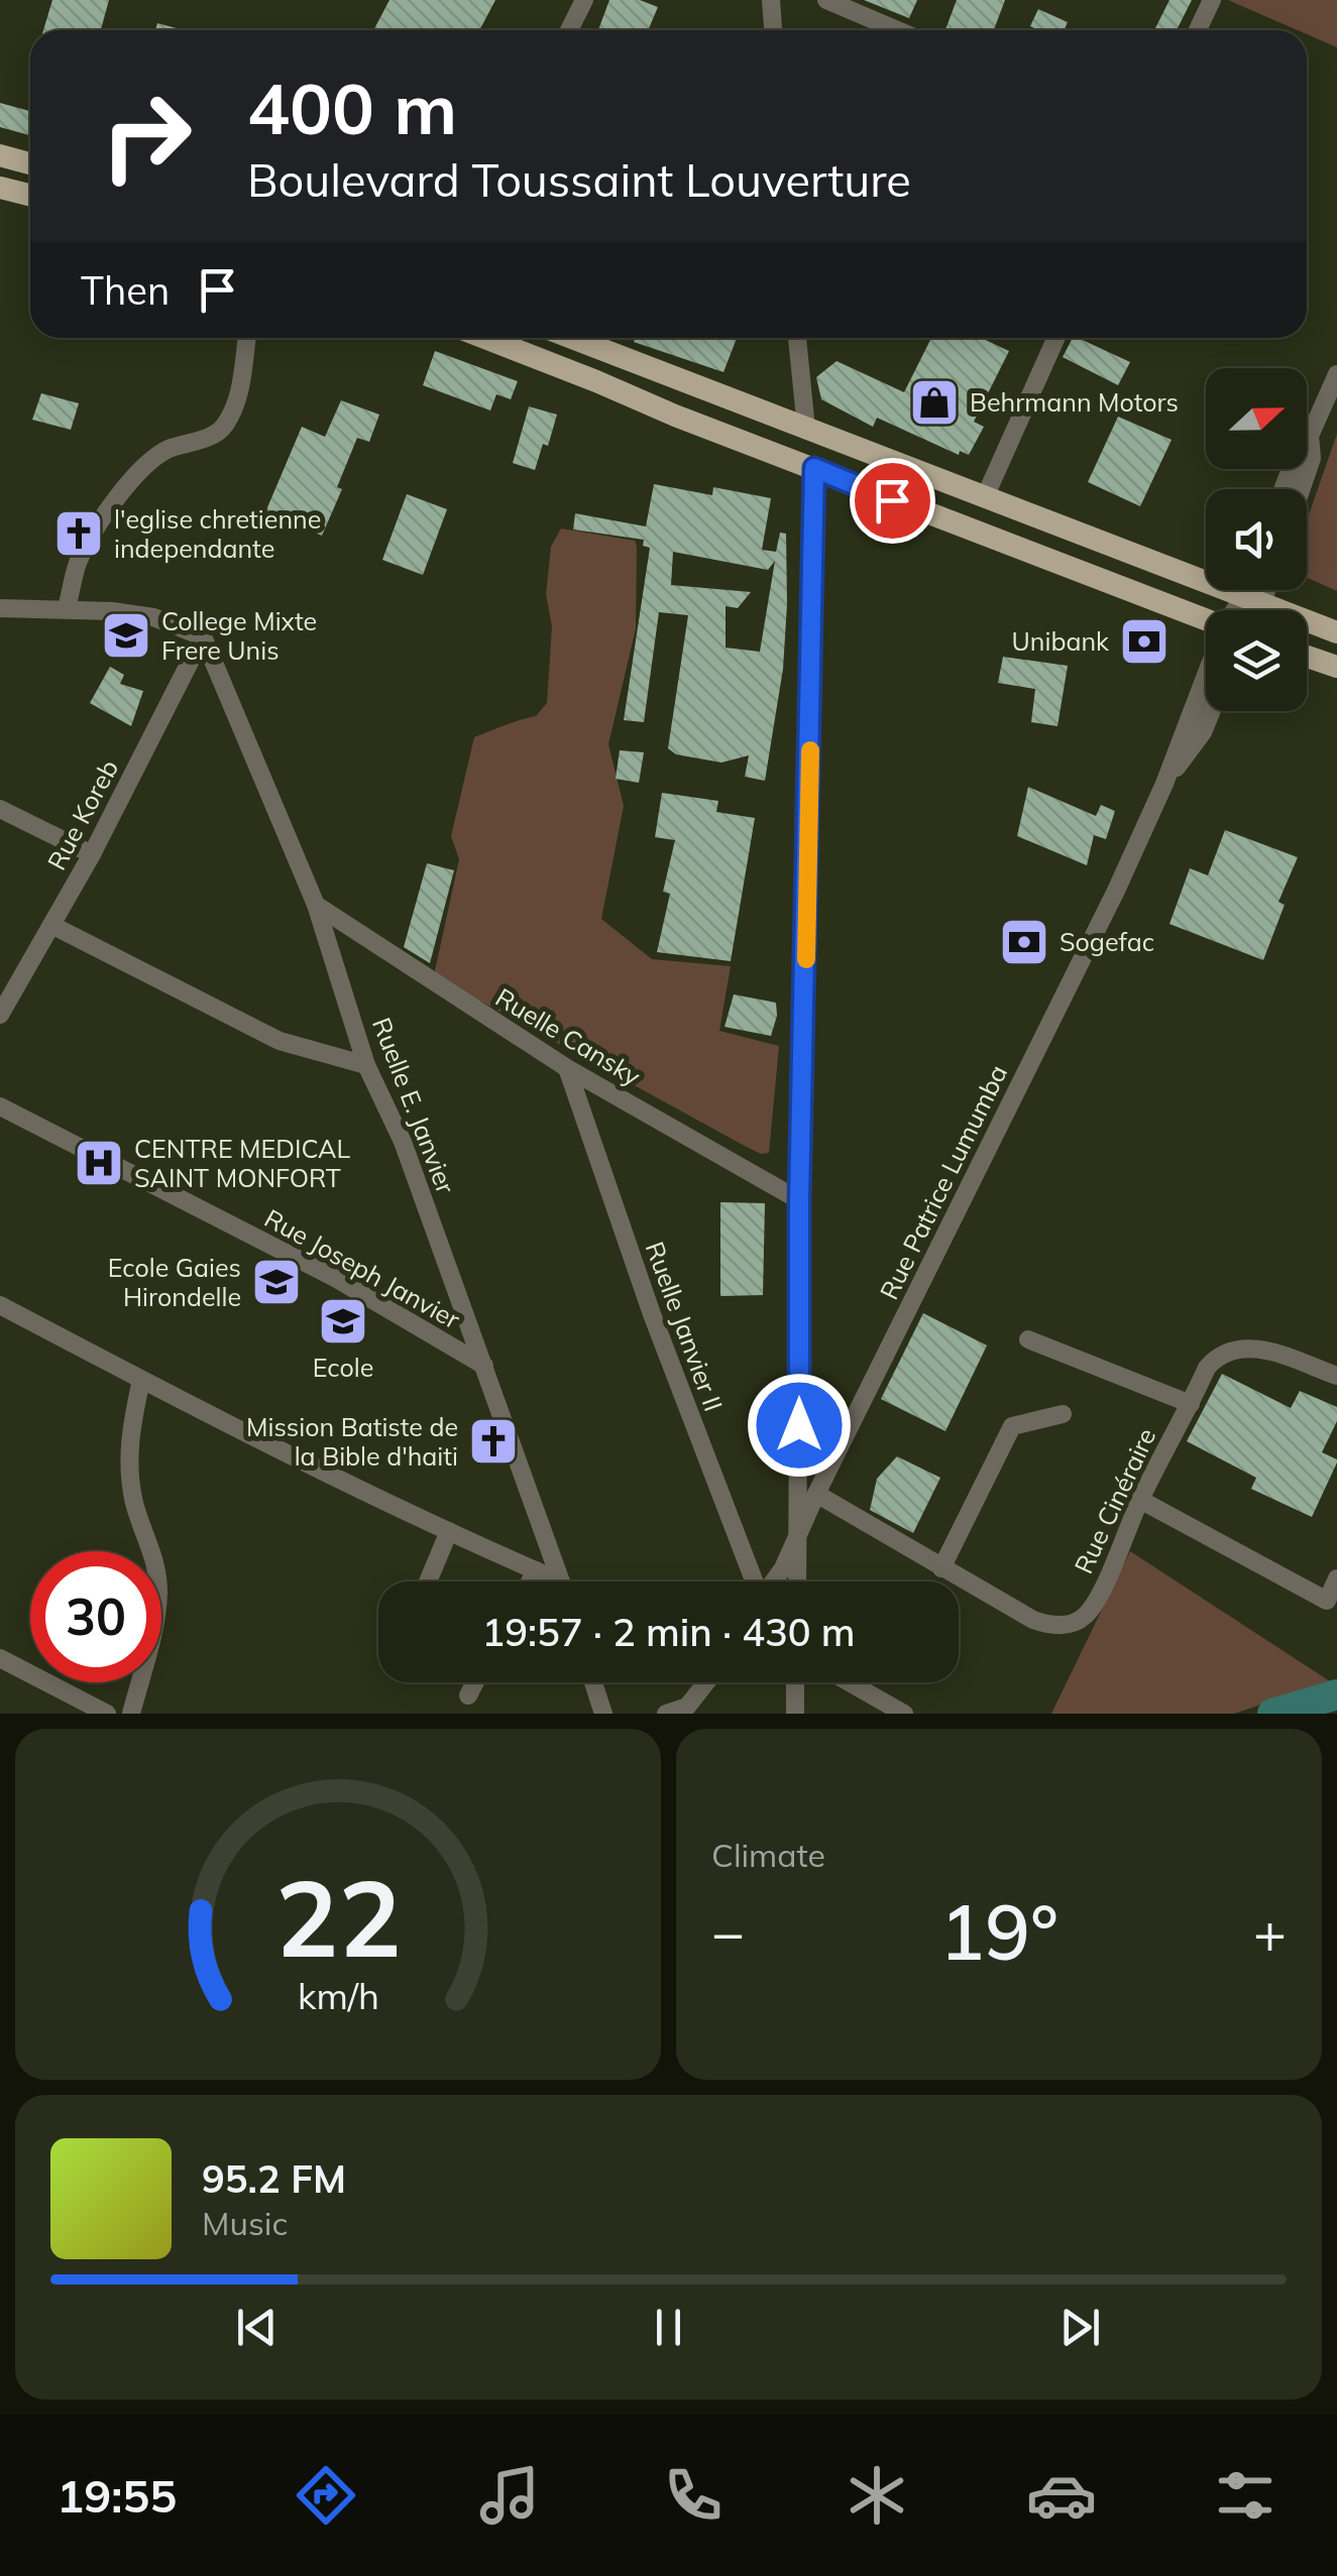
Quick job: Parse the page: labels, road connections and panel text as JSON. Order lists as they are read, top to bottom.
{
  "streets": {
    "street": [
      "Rue Koreb",
      "Ruelle Cansky",
      "Ruelle E. Janvier",
      "Rue Patrice Lumumba",
      "Rue Joseph Janvier",
      "Ruelle Janvier II",
      "Rue Cinéraire"
    ]
  },
  "crossings": [
    ["Rue Koreb", "Ruelle E. Janvier"],
    ["Ruelle Cansky", "Ruelle E. Janvier"],
    ["Ruelle Cansky", "Ruelle Janvier II"],
    ["Ruelle E. Janvier", "Rue Joseph Janvier"],
    ["Rue Patrice Lumumba", "Rue Cinéraire"]
  ],
  "places": {
    "shop": ["Behrmann Motors"],
    "church": ["l'eglise chretienne independante", "Mission Batiste de la Bible d'haiti"],
    "school or university": ["College Mixte Frere Unis", "Ecole Gaies Hirondelle", "Ecole"],
    "bank": ["Unibank", "Sogefac"],
    "hospital": ["CENTRE MEDICAL SAINT MONFORT"]
  },
  "north": "right",
  "page": {
    "turn": ["400 m", "Boulevard Toussaint Louverture"],
    "then": "Then",
    "limit": "30",
    "trip": "19:57 · 2 min · 430 m",
    "tile": "Climate",
    "heat": ["−", "19°", "+"],
    "song": ["95.2 FM", "Music"],
    "tabs": "19:55",
    "gauge": ["22", "km/h"]
  }
}
